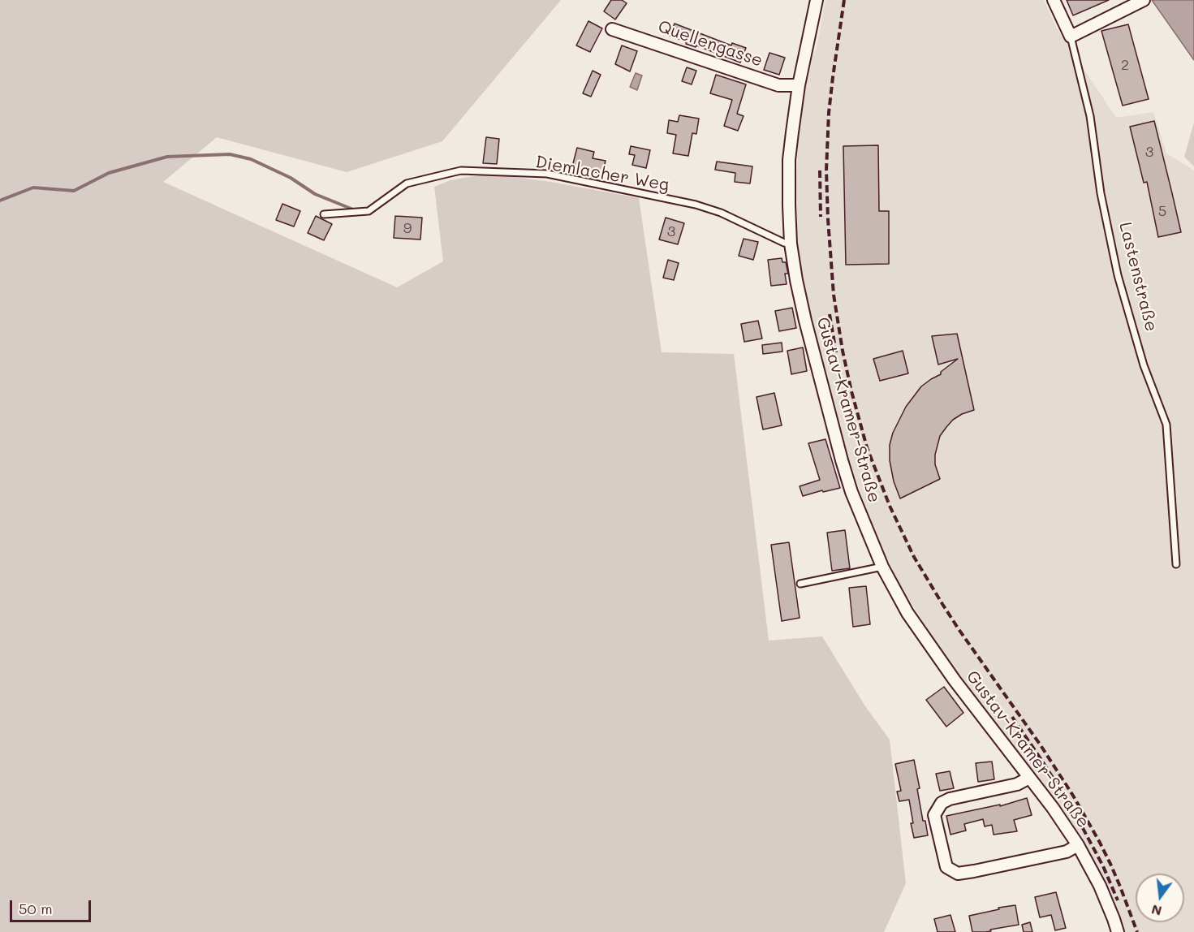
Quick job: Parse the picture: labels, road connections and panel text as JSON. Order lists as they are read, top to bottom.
{
  "streets": {
    "street": ["Quellengasse", "Lastenstraße", "Gustav-Kramer-Straße"],
    "lane": ["Diemlacher Weg"]
  },
  "crossings": [
    ["Quellengasse", "Gustav-Kramer-Straße"],
    ["Diemlacher Weg", "Gustav-Kramer-Straße"]
  ],
  "house_numbers": [
    "2",
    "3",
    "5",
    "9",
    "3"
  ],
  "scale_bar": "50 m",
  "north": "bottom"
}
